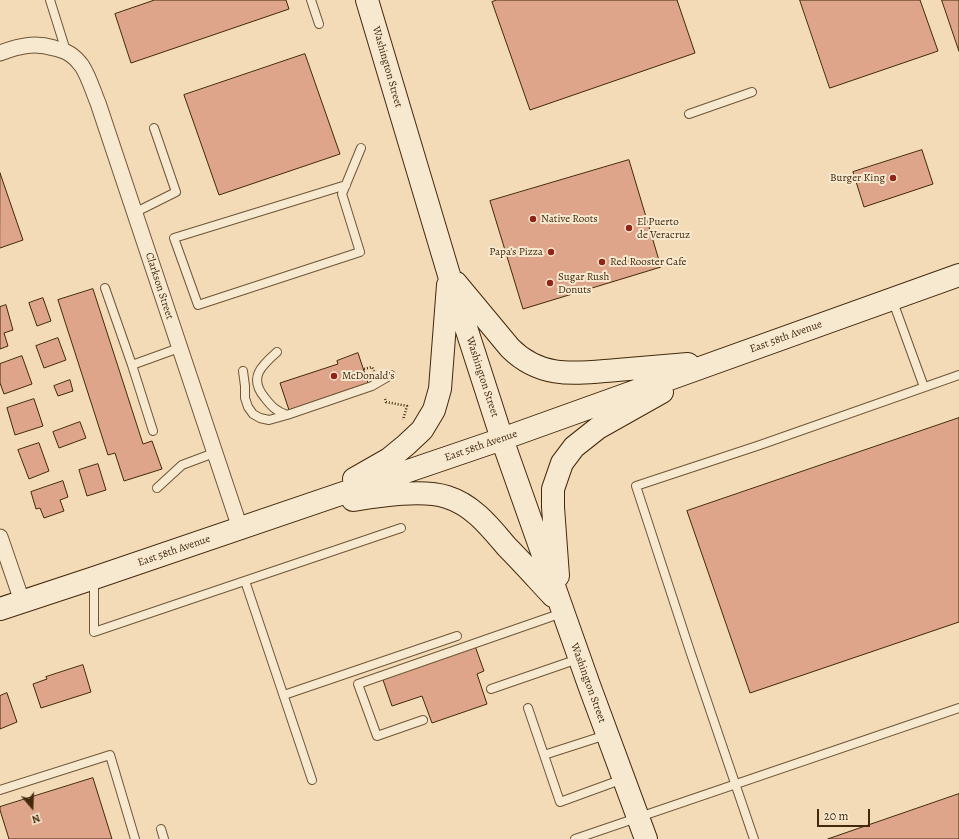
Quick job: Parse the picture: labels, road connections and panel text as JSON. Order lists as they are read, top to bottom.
{
  "streets": {
    "main road": ["Washington Street", "East 58th Avenue"],
    "street": ["Clarkson Street"]
  },
  "crossings": [
    ["Washington Street", "East 58th Avenue"],
    ["Clarkson Street", "East 58th Avenue"]
  ],
  "places": [
    "Burger King",
    "Native Roots",
    "El Puerto de Veracruz",
    "Papa's Pizza",
    "Red Rooster Cafe",
    "Sugar Rush Donuts",
    "McDonald's"
  ],
  "scale_bar": "20 m",
  "north": "bottom"
}
